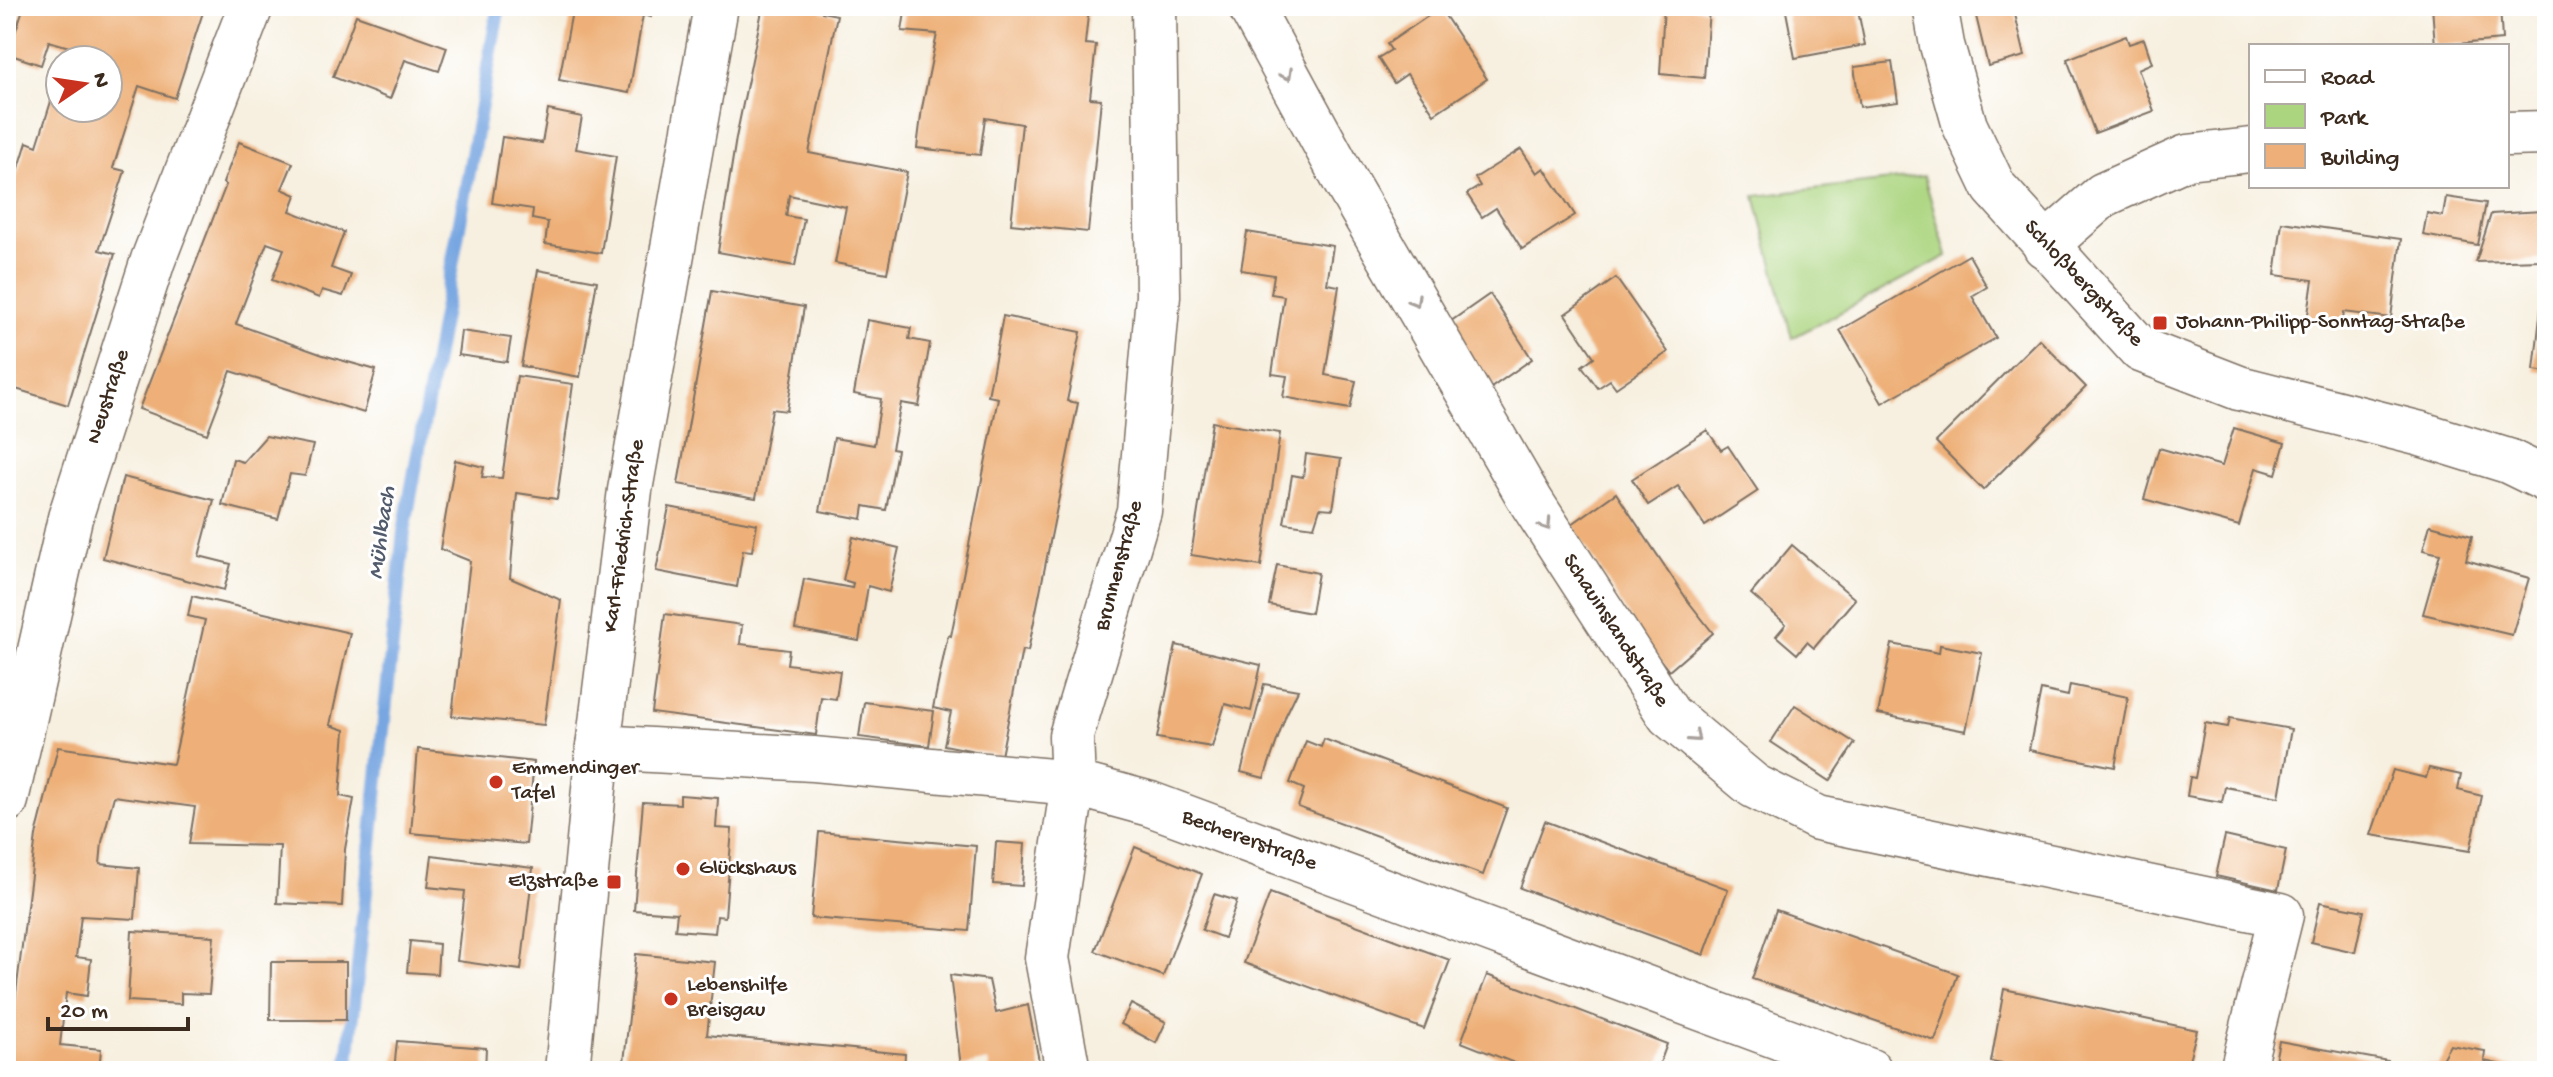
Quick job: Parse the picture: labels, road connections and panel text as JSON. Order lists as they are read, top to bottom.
{
  "streets": {
    "street": [
      "Schloßbergstraße",
      "Neustraße",
      "Karl-Friedrich-Straße",
      "Brunnenstraße",
      "Schauinslandstraße",
      "Bechererstraße"
    ]
  },
  "crossings": [
    ["Karl-Friedrich-Straße", "Bechererstraße"],
    ["Brunnenstraße", "Bechererstraße"]
  ],
  "one_way": ["Schauinslandstraße"],
  "water": ["Mühlbach"],
  "places": {
    "transit": ["Johann-Philipp-Sonntag-Straße", "Elzstraße"],
    "other": ["Emmendinger Tafel", "Glückshaus", "Lebenshilfe Breisgau"]
  },
  "legend": ["Road", "Park", "Building"],
  "scale_bar": "20 m",
  "north": "right"
}
